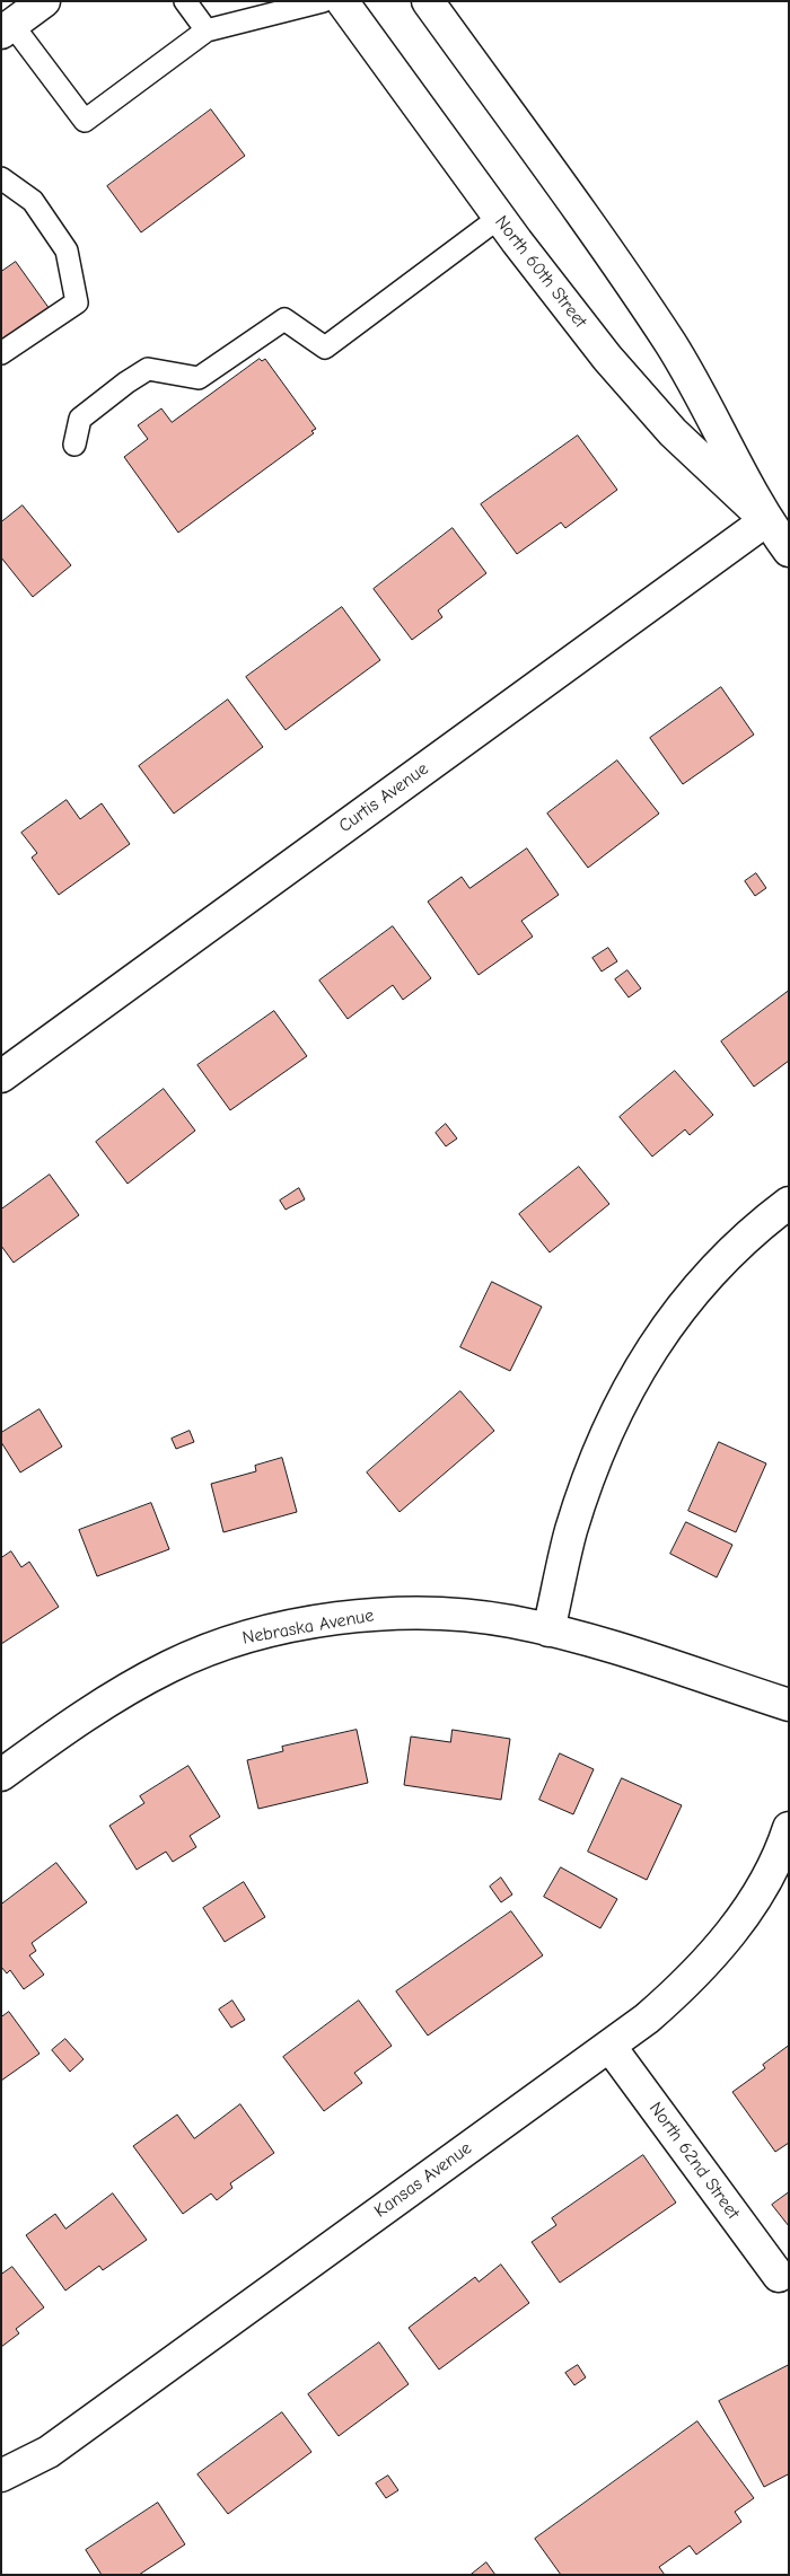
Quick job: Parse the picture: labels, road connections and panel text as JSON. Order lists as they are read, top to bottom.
{
  "streets": {
    "street": [
      "North 60th Street",
      "Curtis Avenue",
      "Nebraska Avenue",
      "North 62nd Street",
      "Kansas Avenue"
    ]
  },
  "crossings": [
    ["North 60th Street", "Curtis Avenue"],
    ["North 62nd Street", "Kansas Avenue"]
  ]
}
